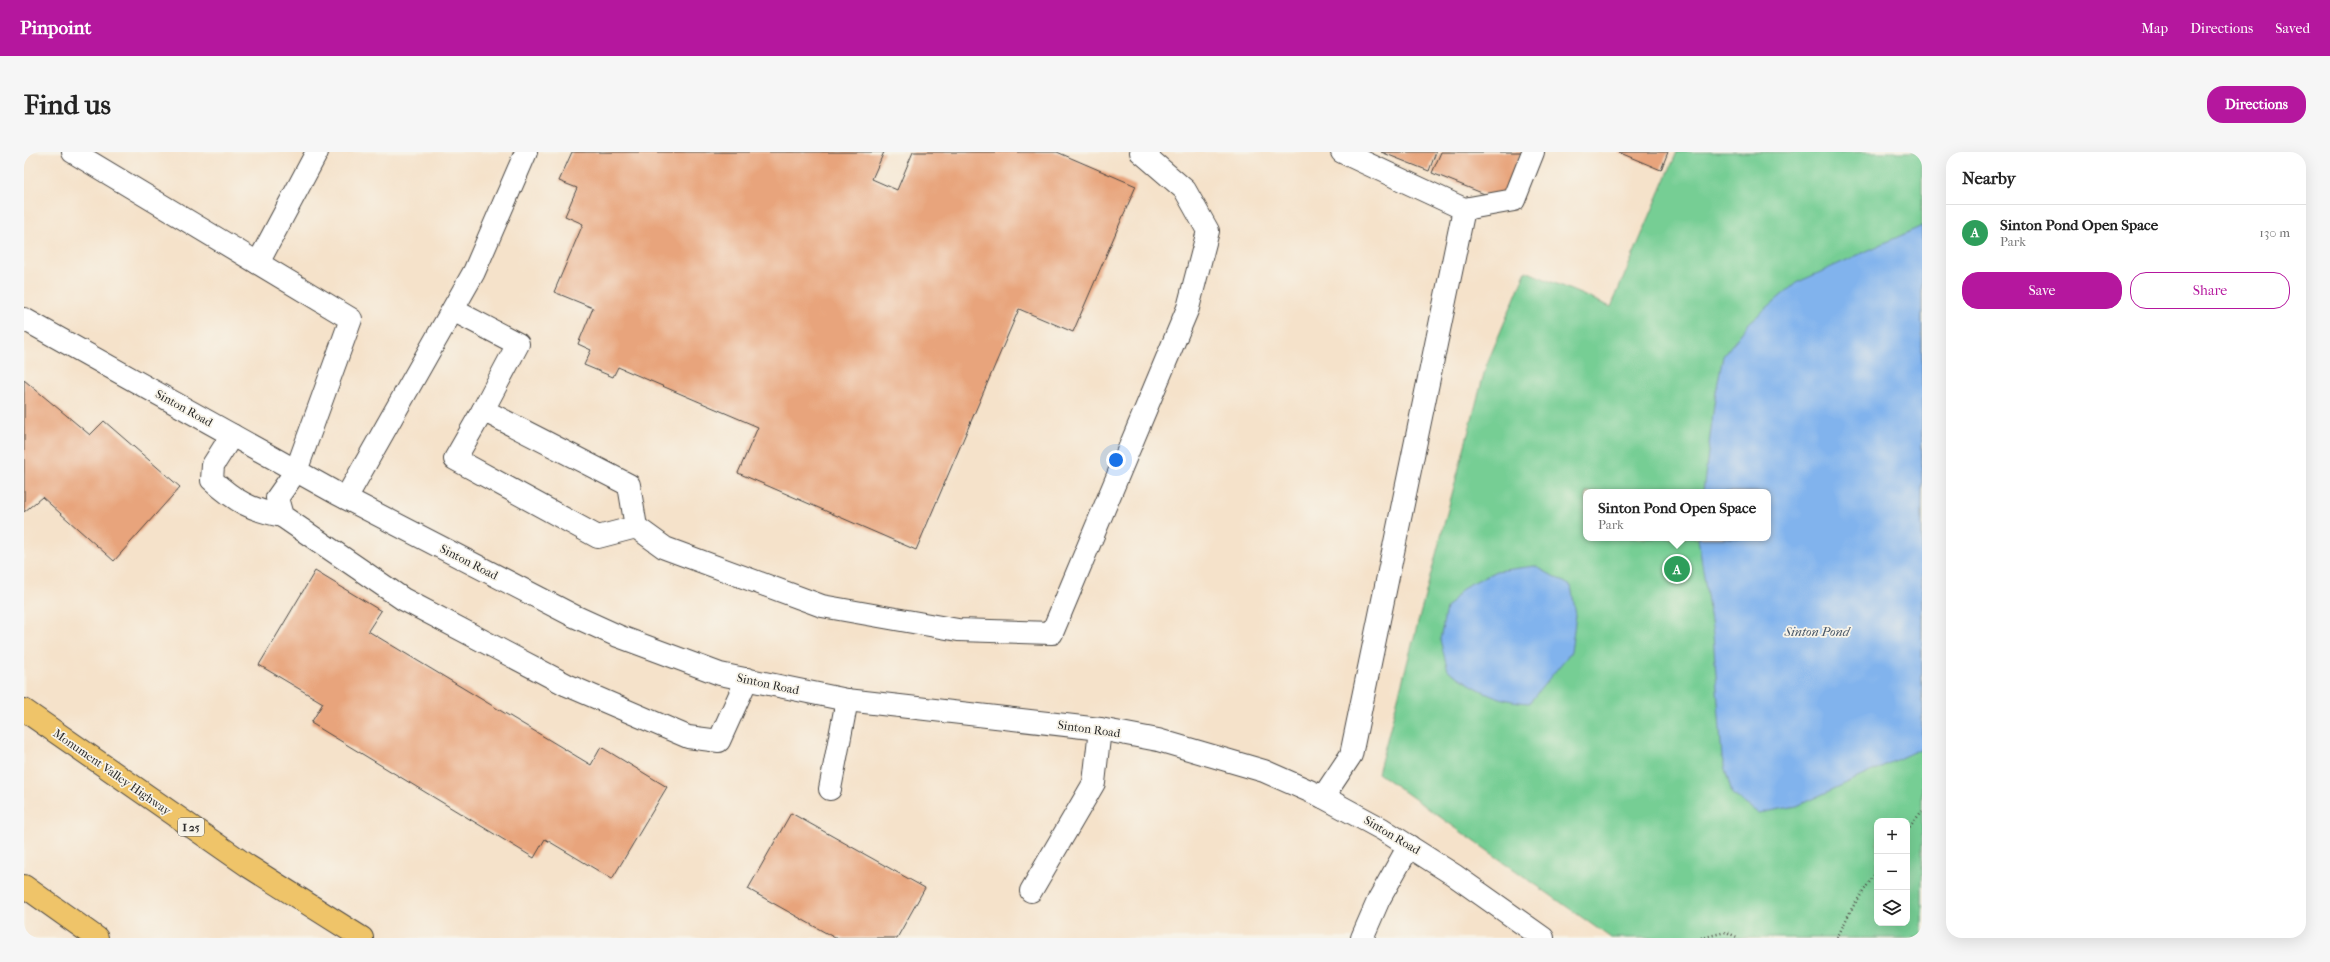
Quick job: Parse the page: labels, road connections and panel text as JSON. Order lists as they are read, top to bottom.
{
  "streets": {
    "highway": ["Monument Valley Highway", "I 25"],
    "street": ["Sinton Road"]
  },
  "water": ["Sinton Pond"],
  "page": {
    "header": "Pinpoint",
    "nav": ["Map", "Directions", "Saved"],
    "buttons": [
      "Directions",
      ["Save", "Share"]
    ],
    "title": "Find us",
    "heading": "Nearby",
    "list": [
      {
        "mark": "A",
        "name": "Sinton Pond Open Space",
        "note": "Park",
        "value": "130 m"
      }
    ],
    "popup": ["Sinton Pond Open Space", "Park"],
    "pins": "A",
    "map_buttons": ["+", "−"]
  }
}
